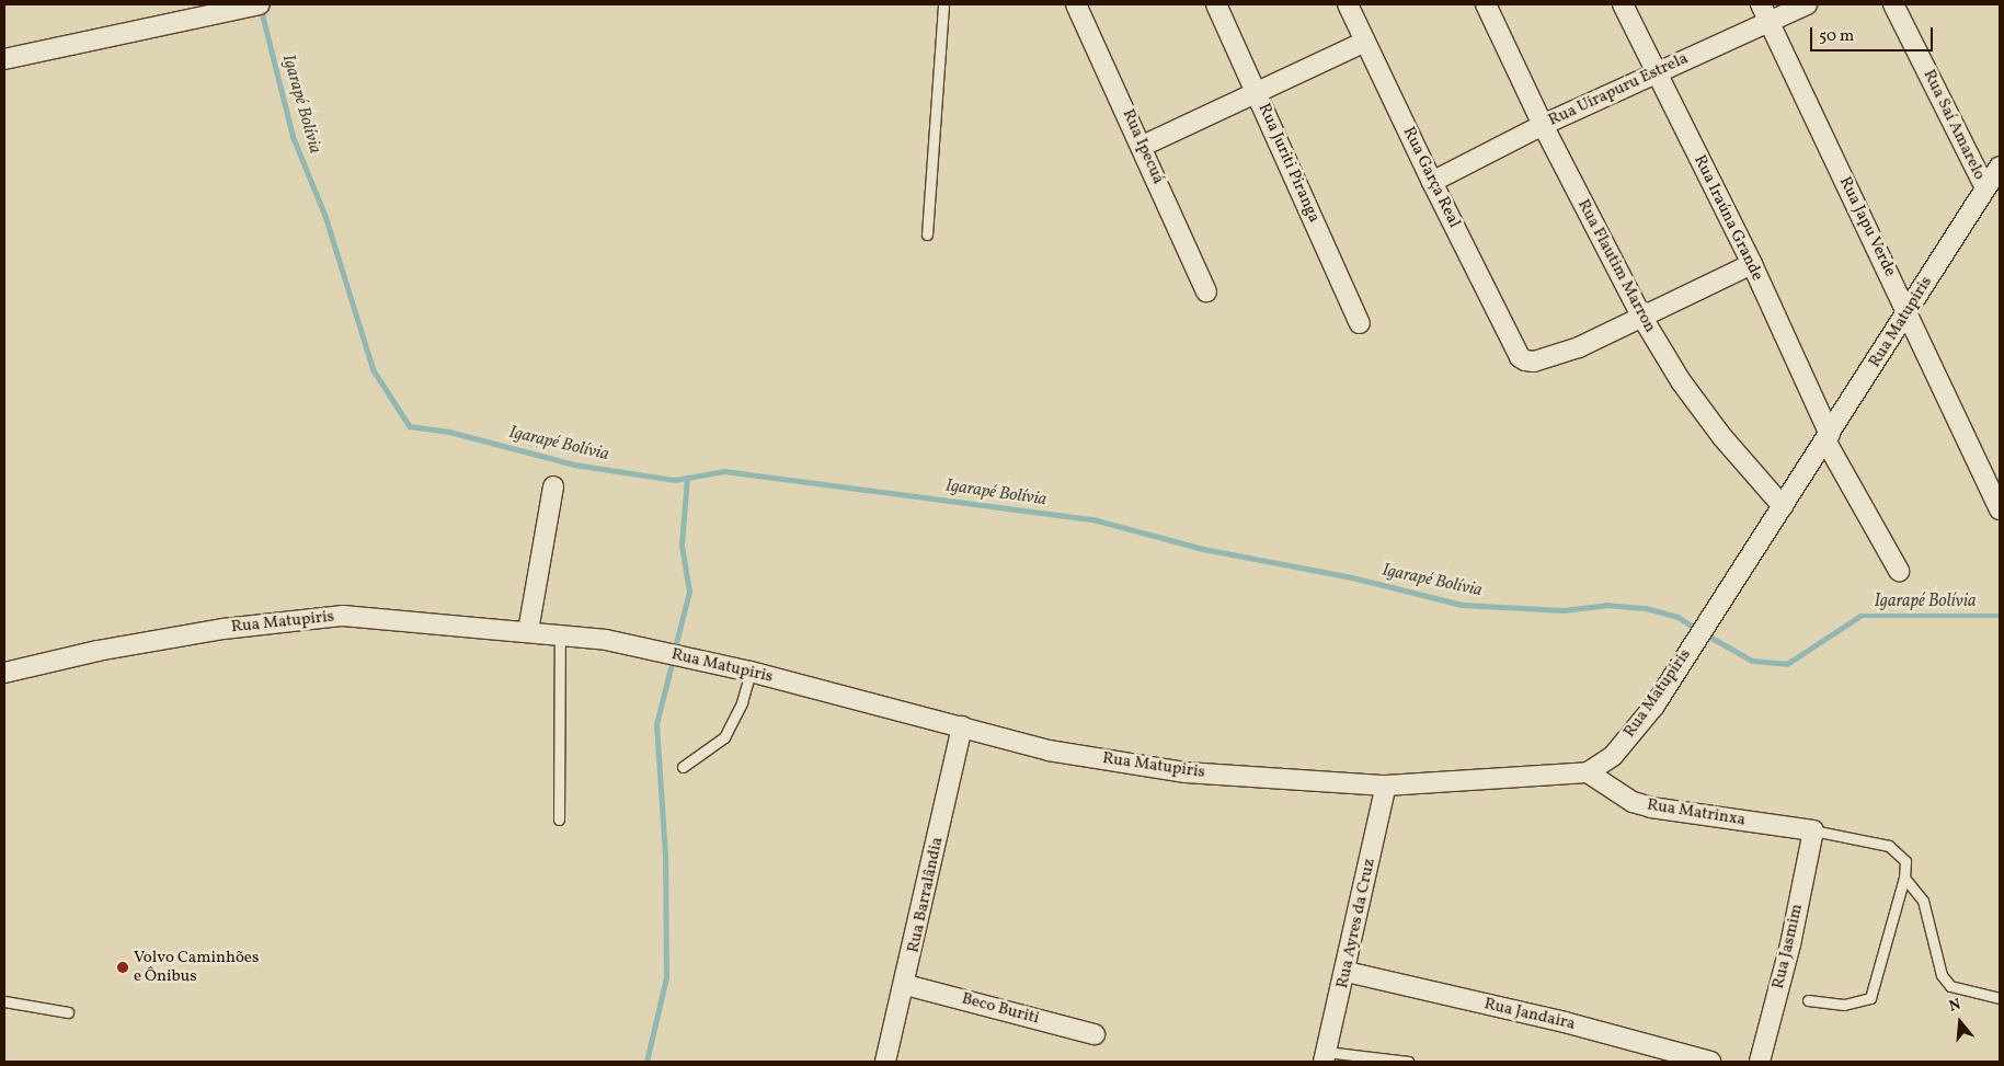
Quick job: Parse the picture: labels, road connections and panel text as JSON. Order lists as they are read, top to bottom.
{
  "streets": {
    "street": [
      "Rua Uirapuru Estrela",
      "Rua Saí Amarelo",
      "Rua Ipecuá",
      "Rua Juriti Piranga",
      "Rua Garça Real",
      "Rua Iraúna Grande",
      "Rua Japu Verde",
      "Rua Flautim Marron",
      "Rua Matupiris",
      "Rua Matrinxa",
      "Rua Barralândia",
      "Rua Ayres da Cruz",
      "Rua Jasmim",
      "Beco Buriti",
      "Rua Jandaira"
    ]
  },
  "crossings": [
    ["Rua Uirapuru Estrela", "Rua Garça Real"],
    ["Rua Uirapuru Estrela", "Rua Iraúna Grande"],
    ["Rua Uirapuru Estrela", "Rua Japu Verde"],
    ["Rua Uirapuru Estrela", "Rua Flautim Marron"],
    ["Rua Saí Amarelo", "Rua Matupiris"],
    ["Rua Garça Real", "Rua Flautim Marron"],
    ["Rua Iraúna Grande", "Rua Matupiris"],
    ["Rua Japu Verde", "Rua Matupiris"],
    ["Rua Flautim Marron", "Rua Matupiris"],
    ["Rua Matupiris", "Rua Matrinxa"],
    ["Rua Matupiris", "Rua Barralândia"],
    ["Rua Matupiris", "Rua Ayres da Cruz"],
    ["Rua Matrinxa", "Rua Jasmim"],
    ["Rua Barralândia", "Beco Buriti"],
    ["Rua Ayres da Cruz", "Rua Jandaira"]
  ],
  "water": ["Igarapé Bolívia"],
  "places": ["Volvo Caminhões e Ônibus"],
  "scale_bar": "50 m",
  "north": "top"
}
